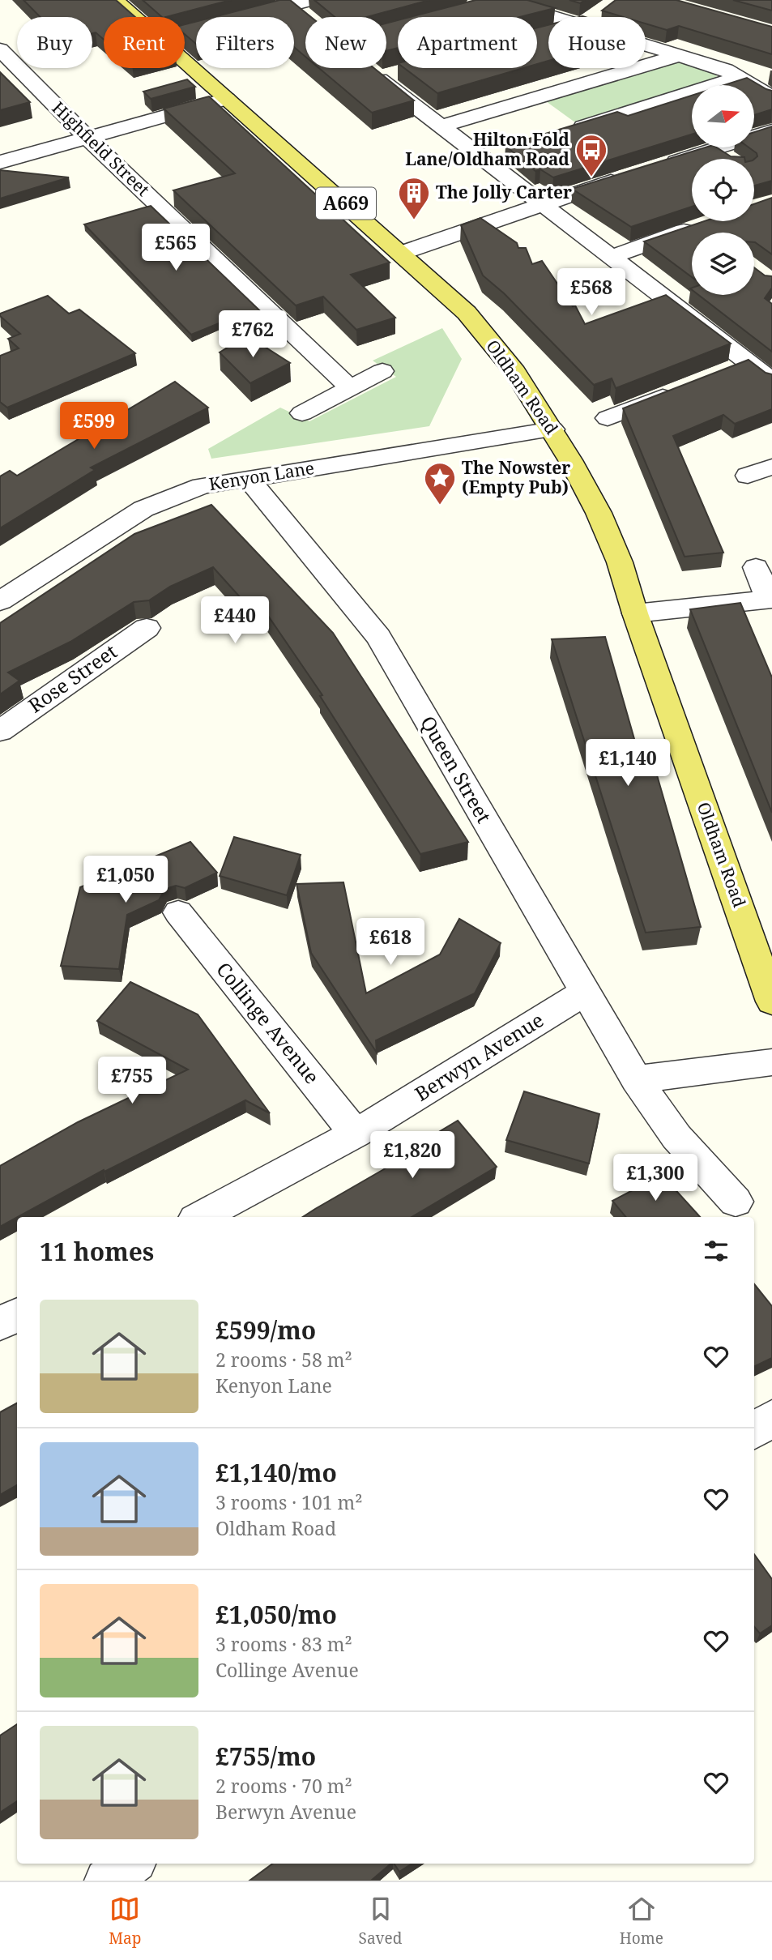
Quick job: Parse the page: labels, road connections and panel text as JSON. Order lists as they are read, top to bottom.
{
  "streets": {
    "main road": ["A669", "Oldham Road"],
    "street": [
      "Highfield Street",
      "Kenyon Lane",
      "Rose Street",
      "Queen Street",
      "Collinge Avenue",
      "Berwyn Avenue"
    ]
  },
  "crossings": [
    ["Oldham Road", "Kenyon Lane"],
    ["Kenyon Lane", "Queen Street"],
    ["Queen Street", "Berwyn Avenue"],
    ["Collinge Avenue", "Berwyn Avenue"]
  ],
  "places": {
    "bus stop": ["Hilton Fold Lane/Oldham Road"],
    "building": ["The Jolly Carter"],
    "place": ["The Nowster (Empty Pub)"]
  },
  "north": "right",
  "page": {
    "chip": [
      "Buy",
      "Rent",
      "Filters",
      "New",
      "Apartment",
      "House"
    ],
    "price": [
      "£565",
      "£568",
      "£762",
      "£599",
      "£440",
      "£1,140",
      "£1,050",
      "£618",
      "£755",
      "£1,820",
      "£1,300"
    ],
    "heading": "11 homes",
    "list": [
      {
        "name": "£599/mo",
        "note": "2 rooms · 58 m² · Kenyon Lane"
      },
      {
        "name": "£1,140/mo",
        "note": "3 rooms · 101 m² · Oldham Road"
      },
      {
        "name": "£1,050/mo",
        "note": "3 rooms · 83 m² · Collinge Avenue"
      },
      {
        "name": "£755/mo",
        "note": "2 rooms · 70 m² · Berwyn Avenue"
      }
    ],
    "tabs": ["Map", "Saved", "Home"]
  }
}
